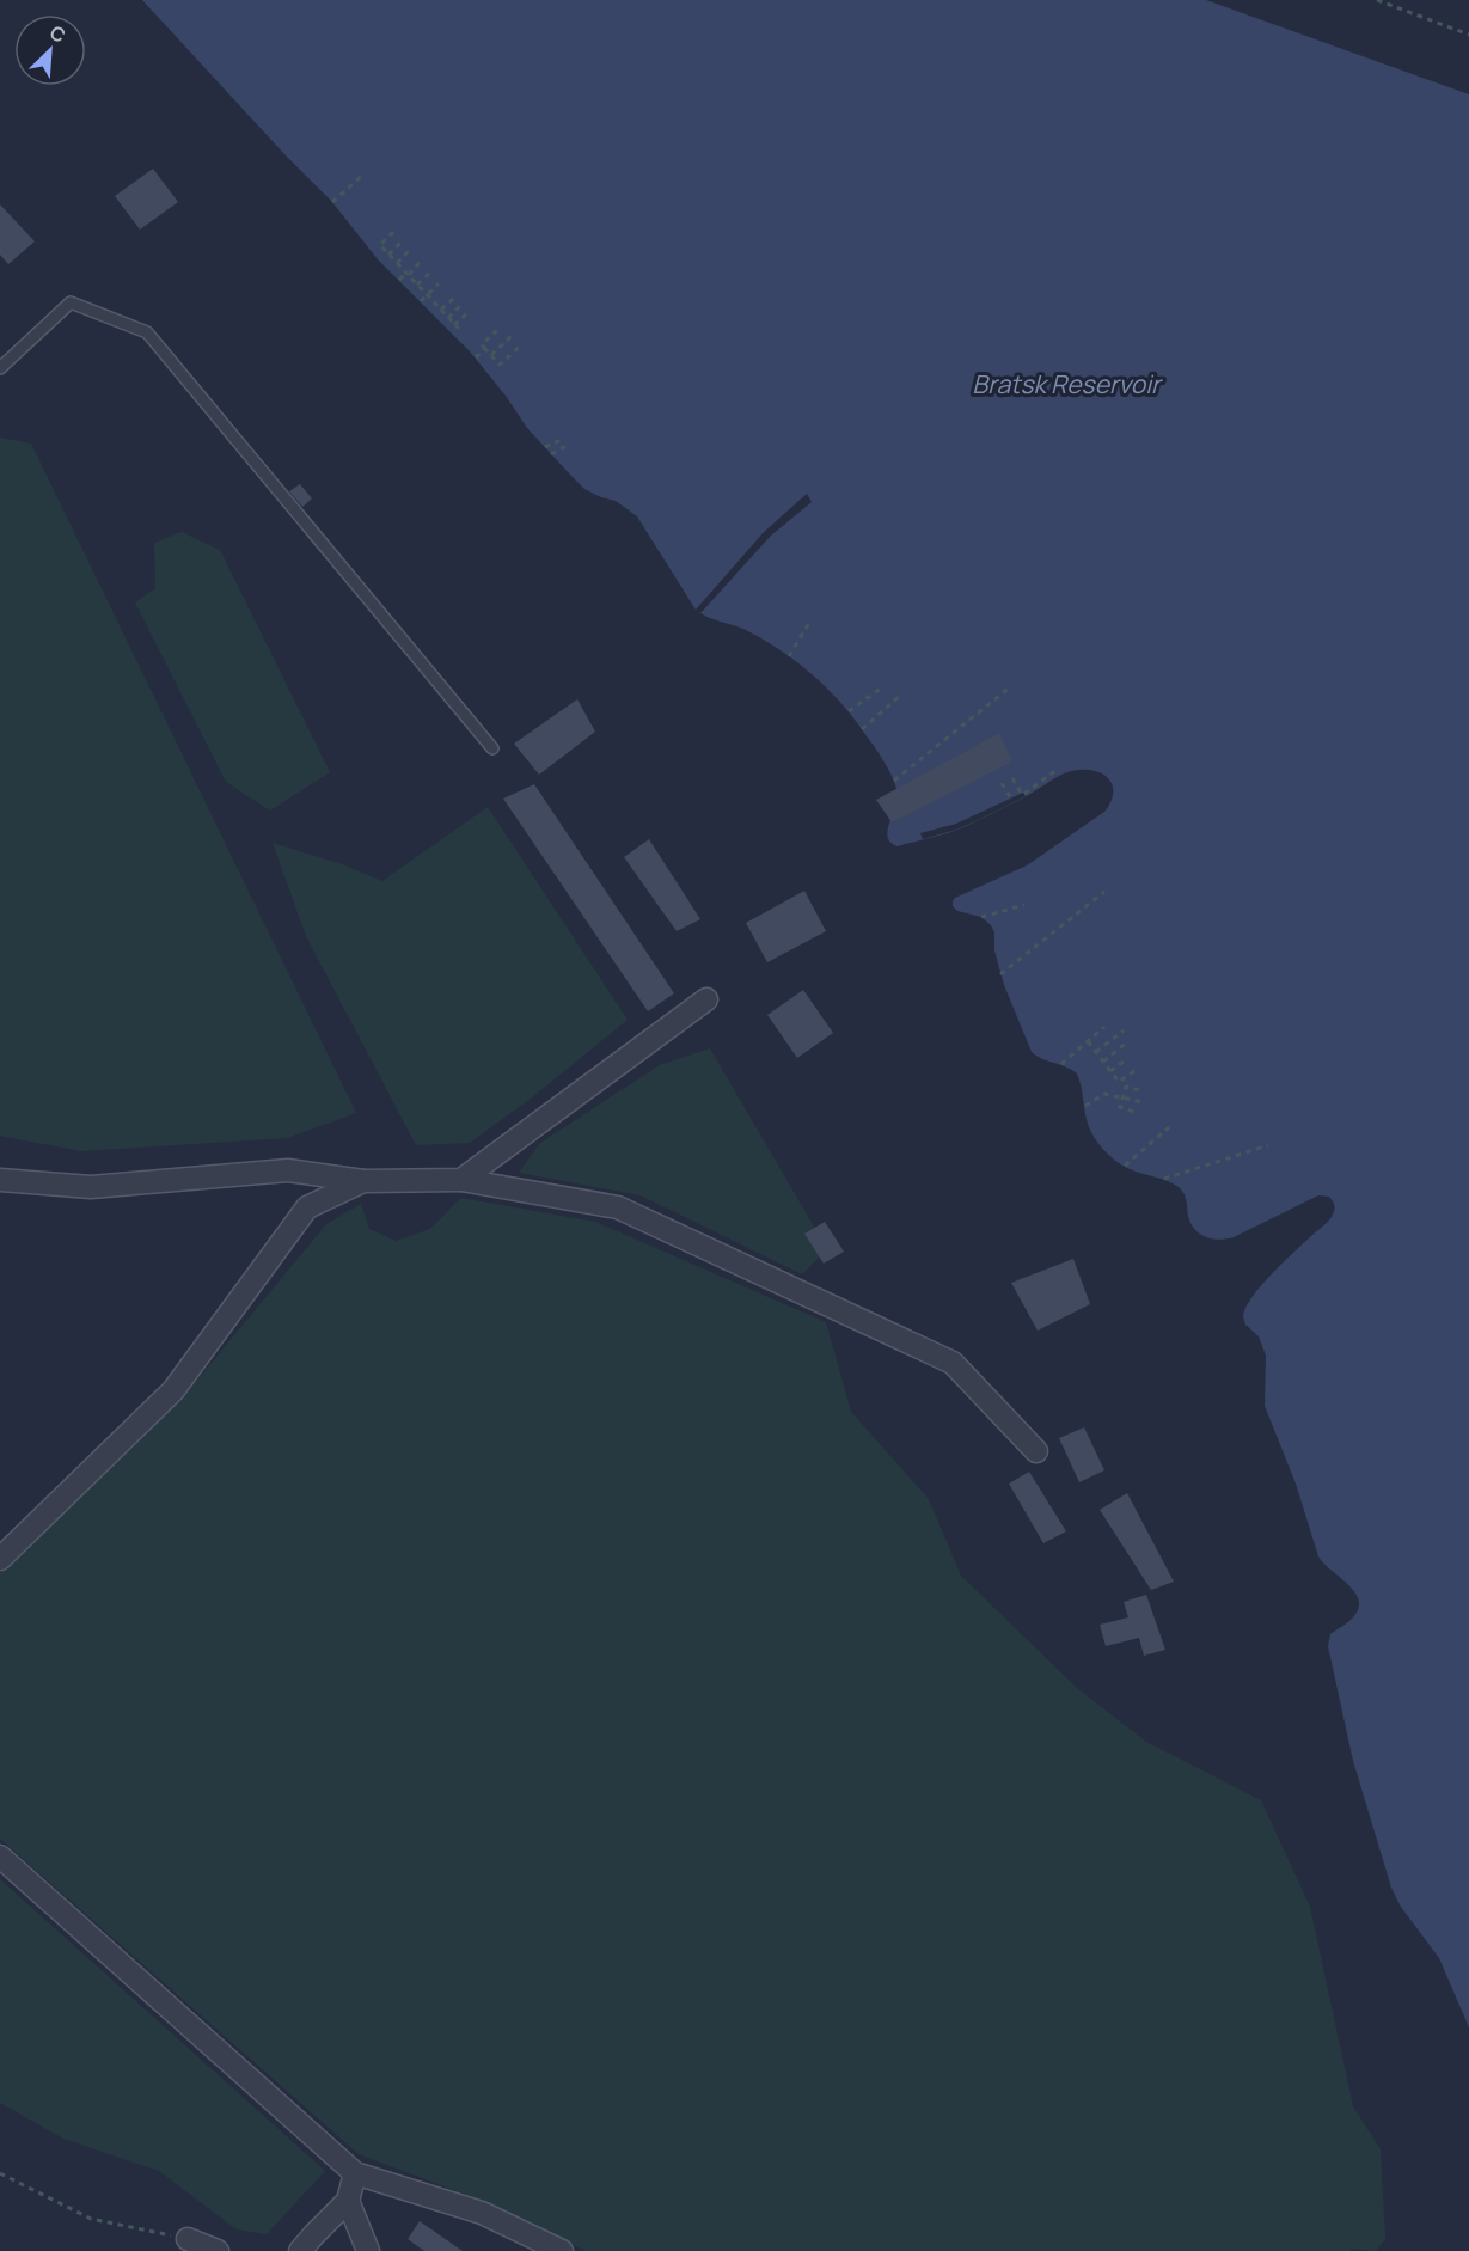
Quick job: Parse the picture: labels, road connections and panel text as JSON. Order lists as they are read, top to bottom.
{
  "water": ["Bratsk Reservoir"],
  "north": "top right"
}
